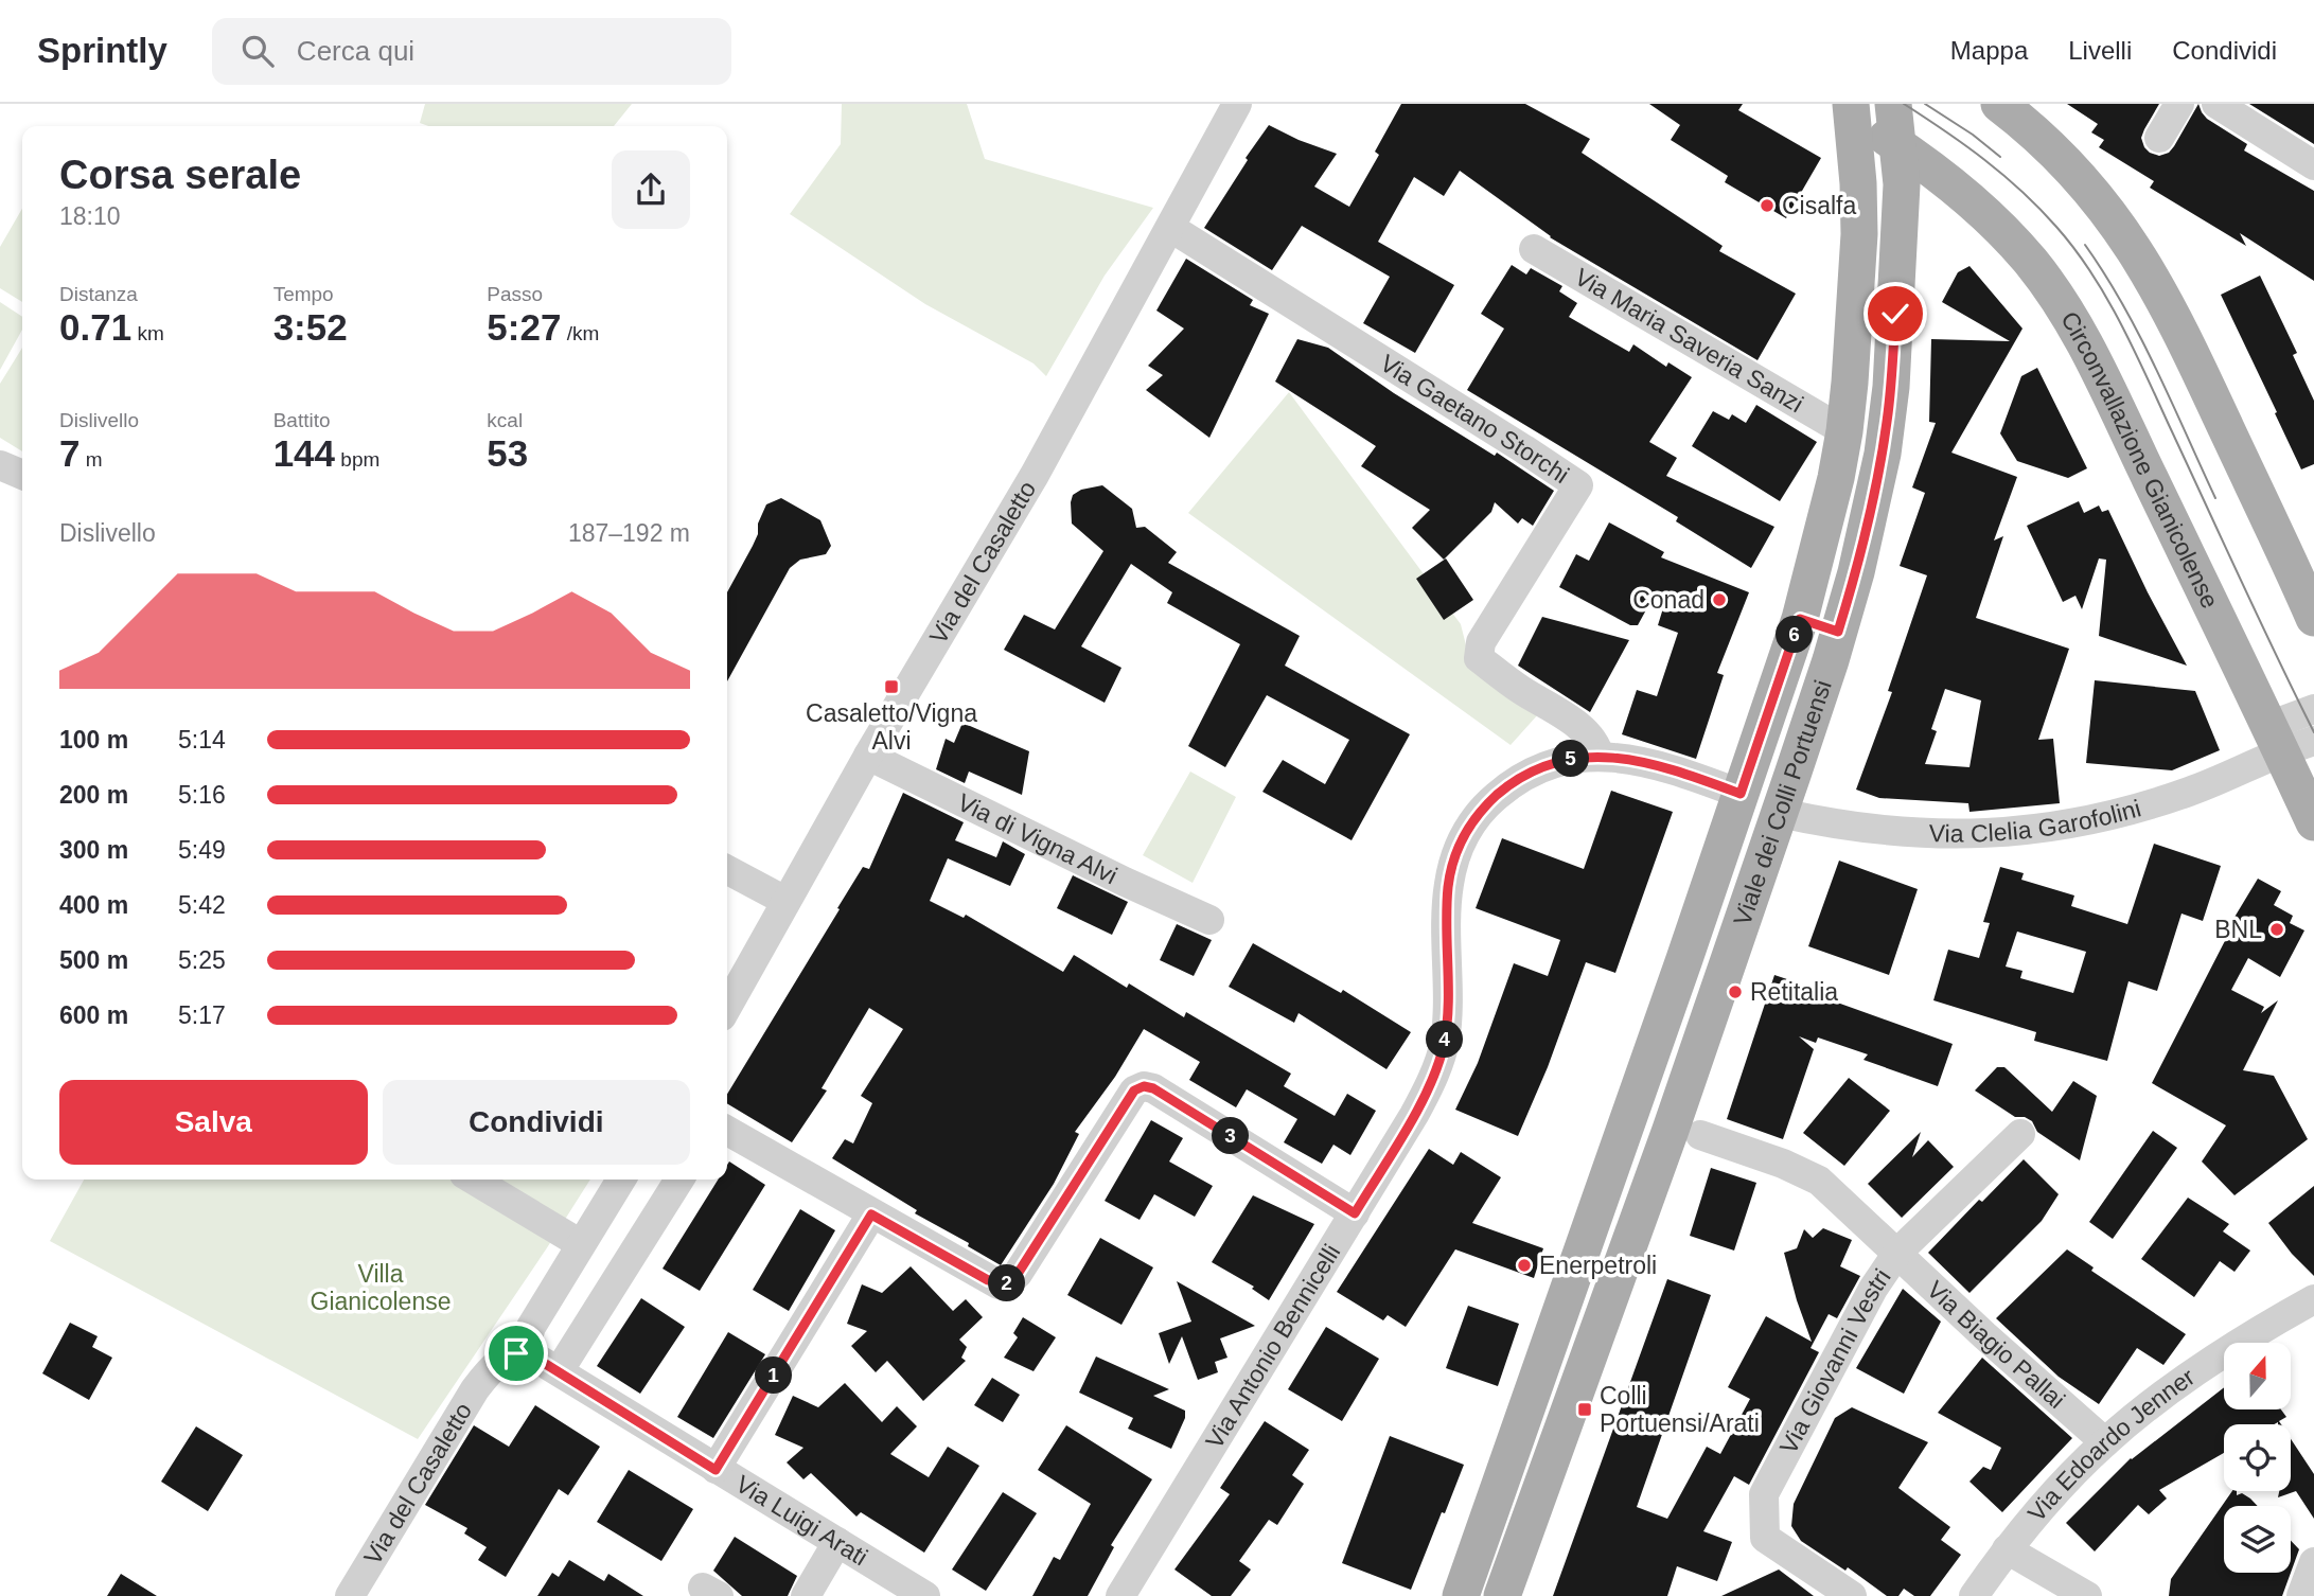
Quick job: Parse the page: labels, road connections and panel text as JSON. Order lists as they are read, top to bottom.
{
  "streets": {
    "main road": ["Circonvallazione Gianicolense", "Viale dei Colli Portuensi"],
    "street": [
      "Via Maria Saveria Sanzi",
      "Via Gaetano Storchi",
      "Via del Casaletto",
      "Via Clelia Garofolini",
      "Via di Vigna Alvi",
      "Via Biagio Pallai",
      "Via Antonio Bennicelli",
      "Via Giovanni Vestri",
      "Via Edoardo Jenner",
      "Via Luigi Arati"
    ]
  },
  "crossings": [
    ["Via Maria Saveria Sanzi", "Viale dei Colli Portuensi"],
    ["Via Gaetano Storchi", "Via Antonio Bennicelli"],
    ["Circonvallazione Gianicolense", "Viale dei Colli Portuensi"],
    ["Circonvallazione Gianicolense", "Via Clelia Garofolini"],
    ["Via del Casaletto", "Via di Vigna Alvi"],
    ["Via del Casaletto", "Via Luigi Arati"],
    ["Viale dei Colli Portuensi", "Via Clelia Garofolini"],
    ["Viale dei Colli Portuensi", "Via Antonio Bennicelli"],
    ["Via Biagio Pallai", "Via Giovanni Vestri"],
    ["Via Biagio Pallai", "Via Edoardo Jenner"]
  ],
  "parks": ["Villa Gianicolense"],
  "places": {
    "other": [
      "Cisalfa",
      "Conad",
      "BNL",
      "Retitalia",
      "Enerpetroli"
    ],
    "transit": ["Casaletto/Vigna Alvi", "Colli Portuensi/Arati"]
  },
  "north": "top",
  "page": {
    "header": "Sprintly",
    "search": "Cerca qui",
    "nav": ["Mappa", "Livelli", "Condividi"],
    "heading": ["Corsa serale", "18:10"],
    "stats": [
      ["Distanza", "0.71 km"],
      ["Tempo", "3:52"],
      ["Passo", "5:27 /km"],
      ["Dislivello", "7 m"],
      ["Battito", "144 bpm"],
      ["kcal", "53"]
    ],
    "chart": ["Dislivello", "187–192 m"],
    "pins": [
      "6",
      "5",
      "4",
      "3",
      "2",
      "1"
    ],
    "list": [
      {
        "name": "100 m",
        "note": "5:14"
      },
      {
        "name": "200 m",
        "note": "5:16"
      },
      {
        "name": "300 m",
        "note": "5:49"
      },
      {
        "name": "400 m",
        "note": "5:42"
      },
      {
        "name": "500 m",
        "note": "5:25"
      },
      {
        "name": "600 m",
        "note": "5:17"
      }
    ],
    "buttons": ["Salva", "Condividi"]
  }
}
